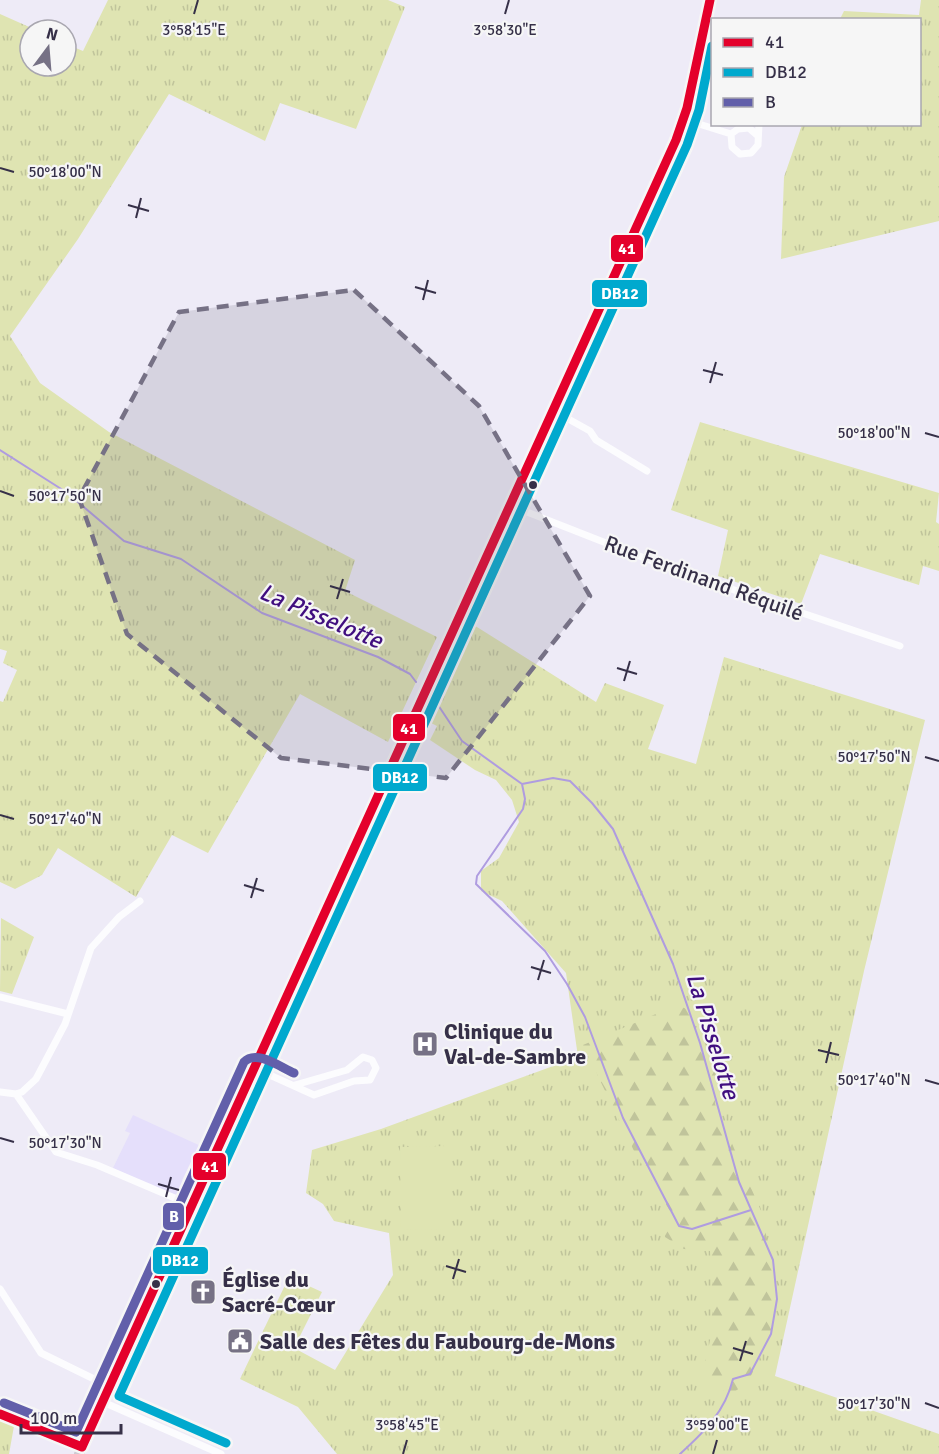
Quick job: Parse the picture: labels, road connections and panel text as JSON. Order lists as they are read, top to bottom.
{
  "streets": {
    "street": ["Rue Ferdinand Réquilé"]
  },
  "water": ["La Pisselotte"],
  "places": {
    "hospital": ["Clinique du Val-de-Sambre"],
    "church": ["Église du Sacré-Cœur"],
    "public building": ["Salle des Fêtes du Faubourg-de-Mons"]
  },
  "lines": ["transit line 41", "transit line DB12", "transit line B"],
  "legend": ["41", "DB12", "B"],
  "scale_bar": "100 m",
  "north": "top",
  "coordinates": [
    "3°58'15\"E",
    "3°58'30\"E",
    "50°18'00\"N",
    "50°17'50\"N",
    "50°17'40\"N",
    "50°17'30\"N",
    "3°58'45\"E",
    "3°59'00\"E"
  ]
}
